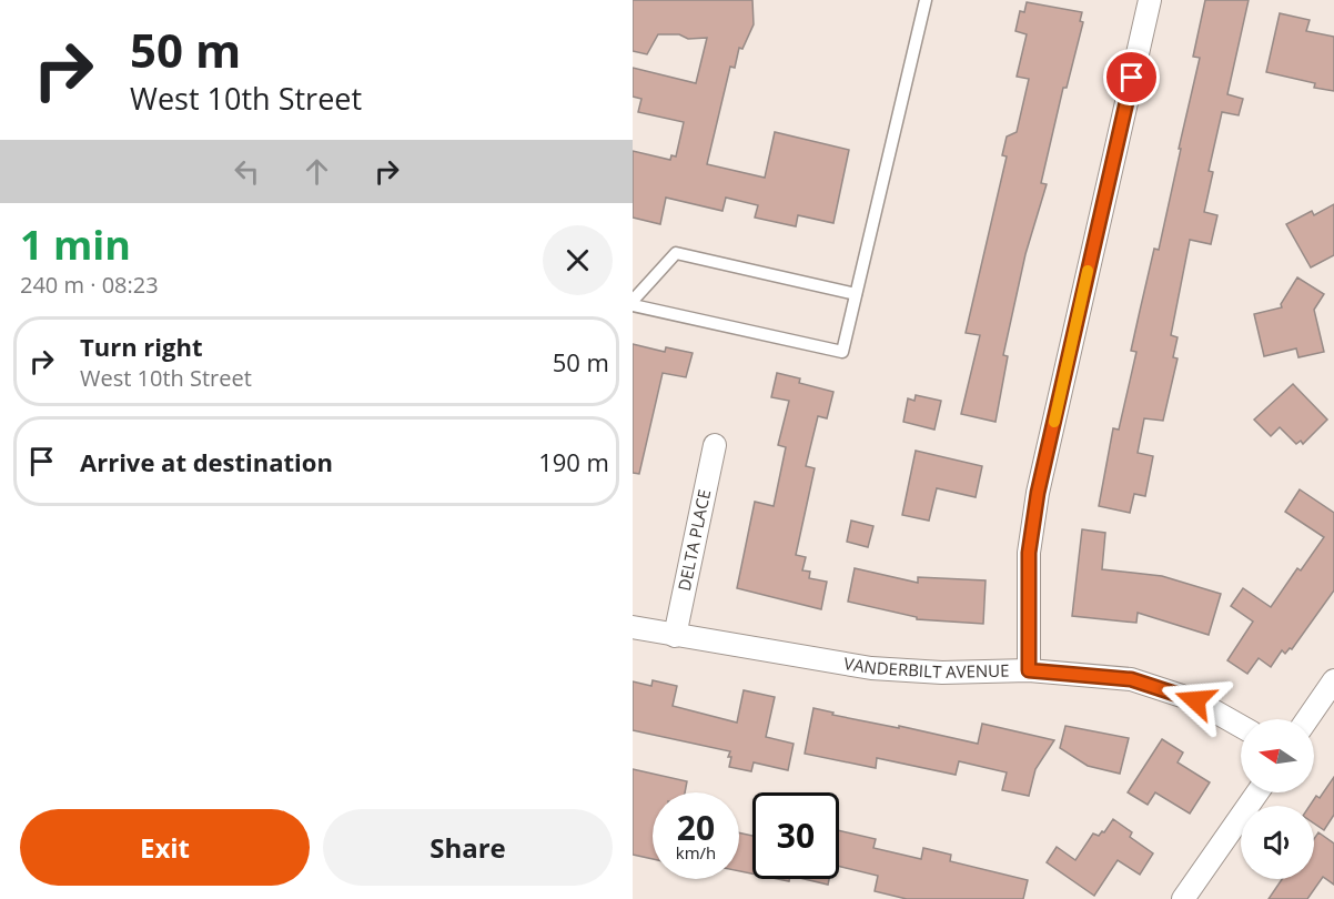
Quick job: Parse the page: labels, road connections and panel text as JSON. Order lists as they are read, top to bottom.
{
  "streets": {
    "street": ["DELTA PLACE", "VANDERBILT AVENUE"]
  },
  "crossings": [
    ["DELTA PLACE", "VANDERBILT AVENUE"]
  ],
  "north": "left",
  "page": {
    "turn": ["50 m", "West 10th Street"],
    "heading": ["1 min", "240 m · 08:23"],
    "list": [
      {
        "name": "Turn right",
        "note": "West 10th Street",
        "value": "50 m"
      },
      {
        "name": "Arrive at destination",
        "value": "190 m"
      }
    ],
    "speed": "20 km/h",
    "limit": "30",
    "buttons": ["Exit", "Share"]
  }
}
